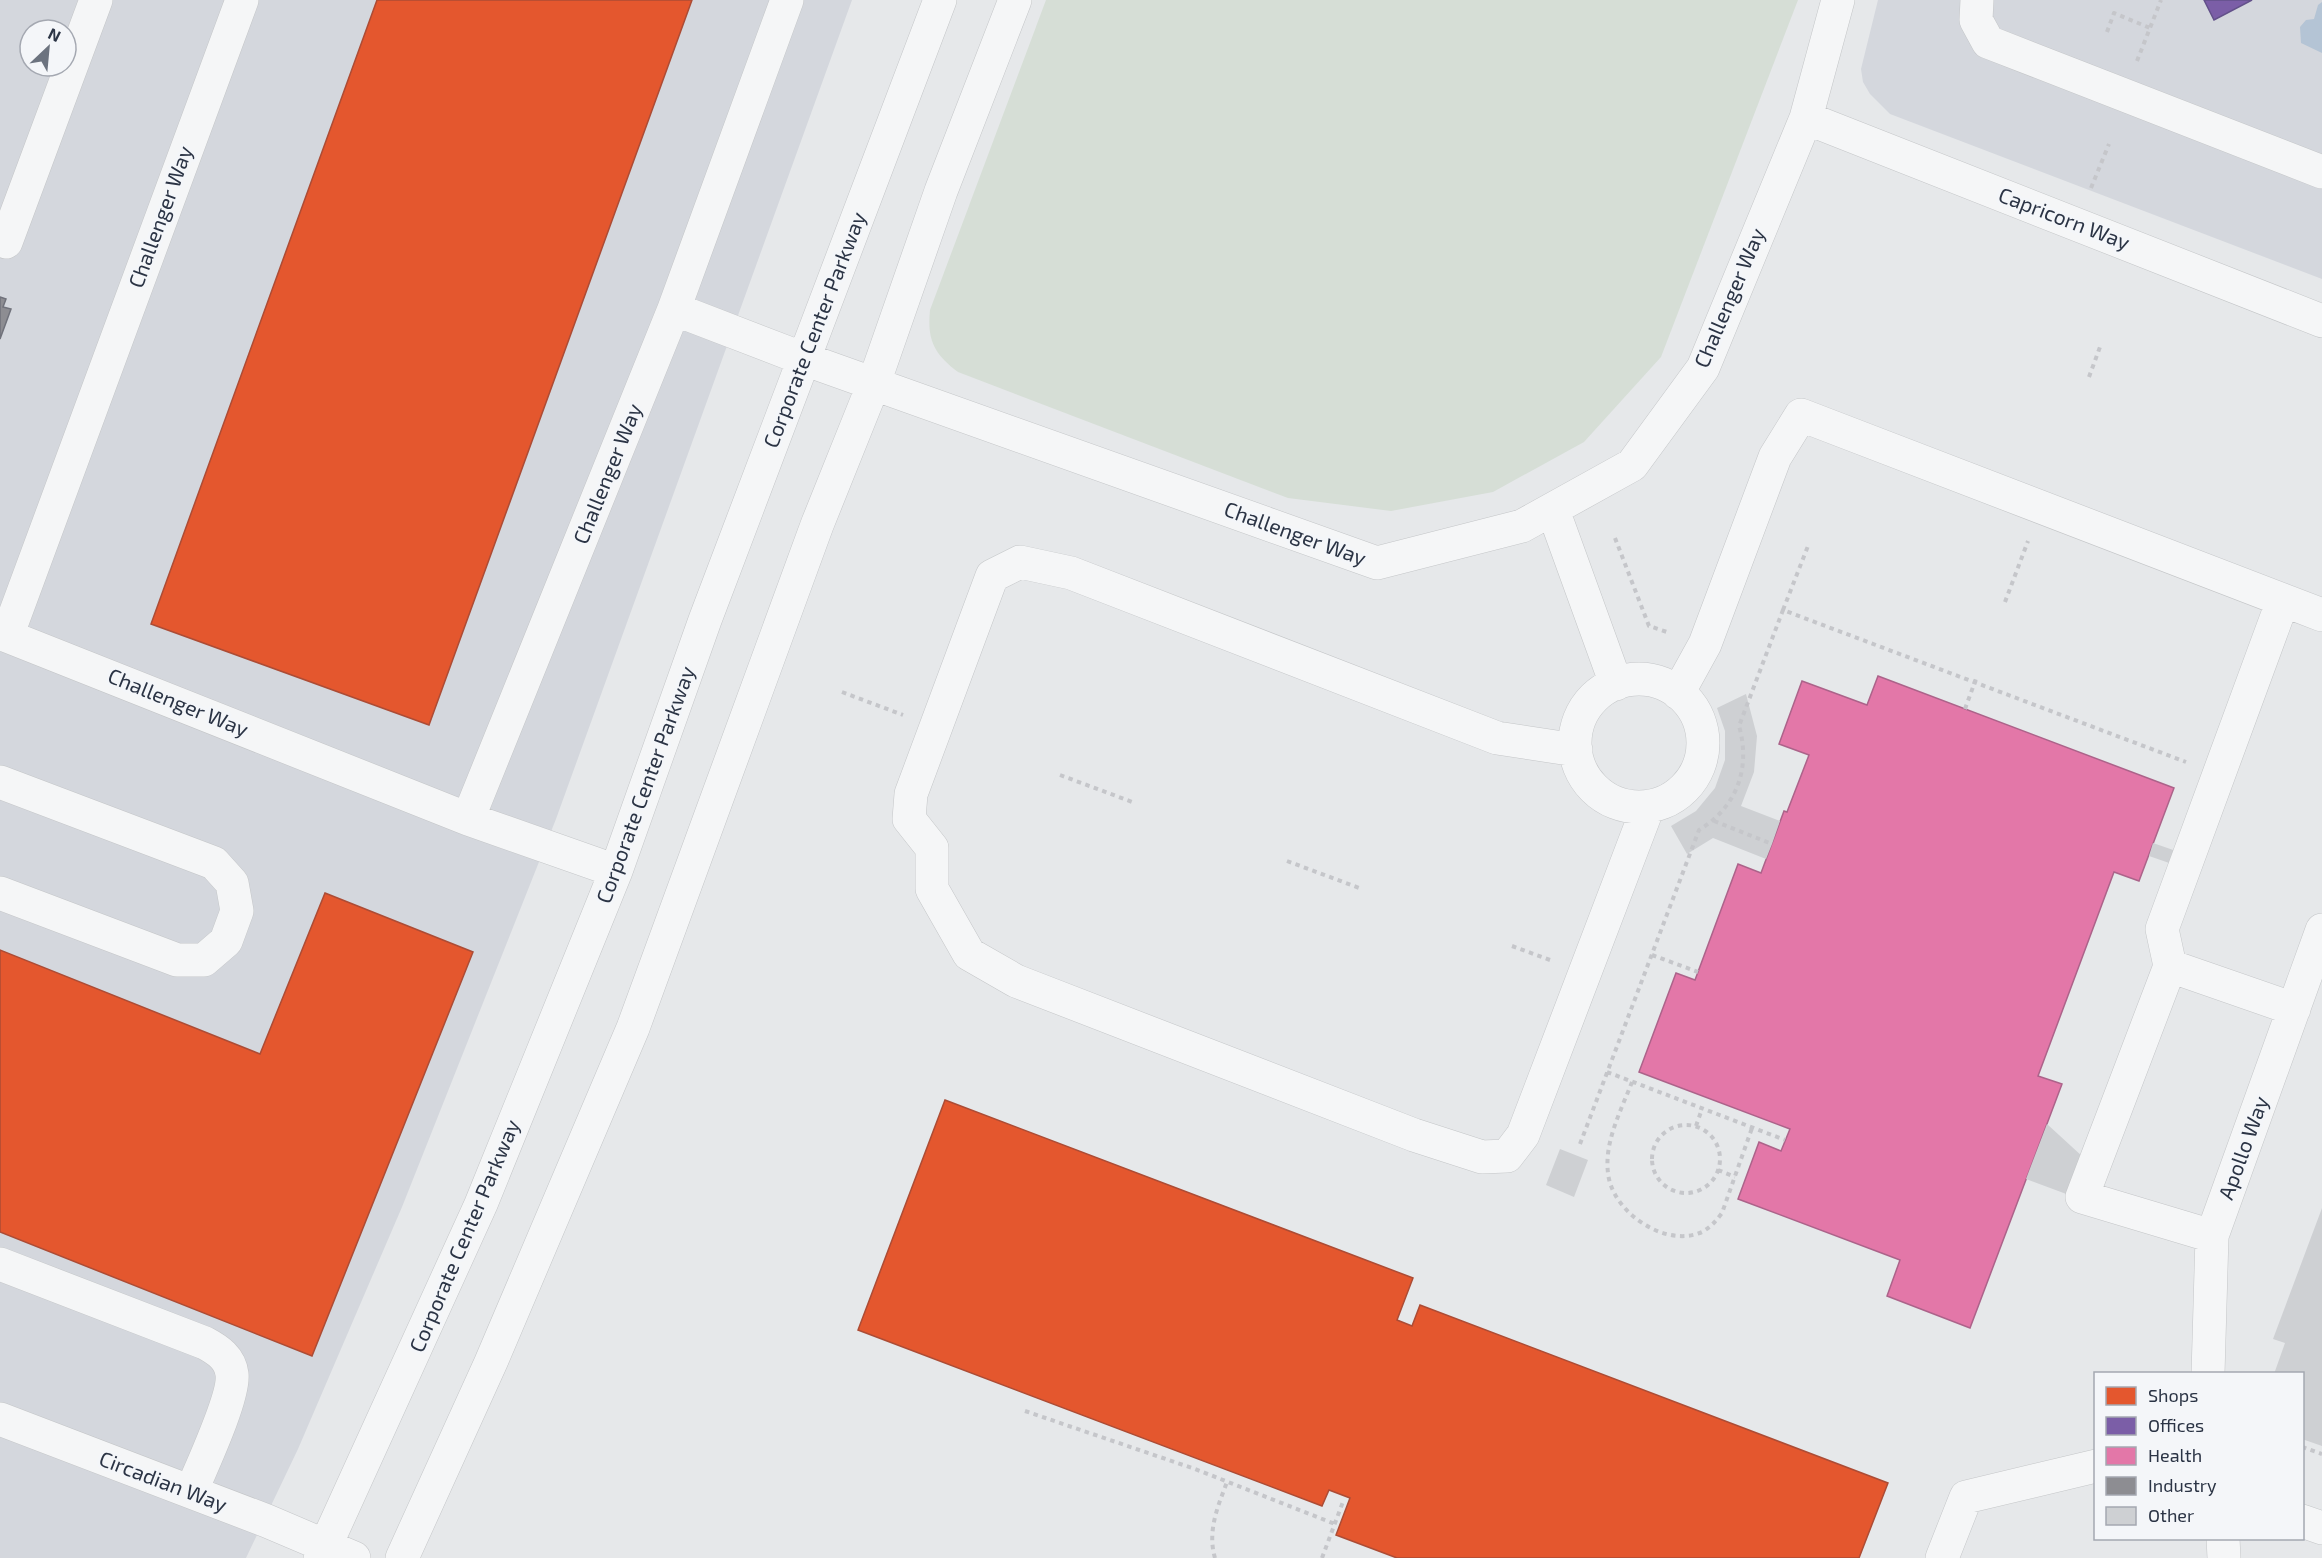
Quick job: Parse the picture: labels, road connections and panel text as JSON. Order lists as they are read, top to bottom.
{
  "streets": {
    "street": [
      "Challenger Way",
      "Capricorn Way",
      "Corporate Center Parkway",
      "Apollo Way",
      "Circadian Way"
    ]
  },
  "crossings": [
    ["Challenger Way", "Capricorn Way"],
    ["Challenger Way", "Corporate Center Parkway"],
    ["Corporate Center Parkway", "Circadian Way"]
  ],
  "legend": [
    "Shops",
    "Offices",
    "Health",
    "Industry",
    "Other"
  ],
  "north": "top right"
}
